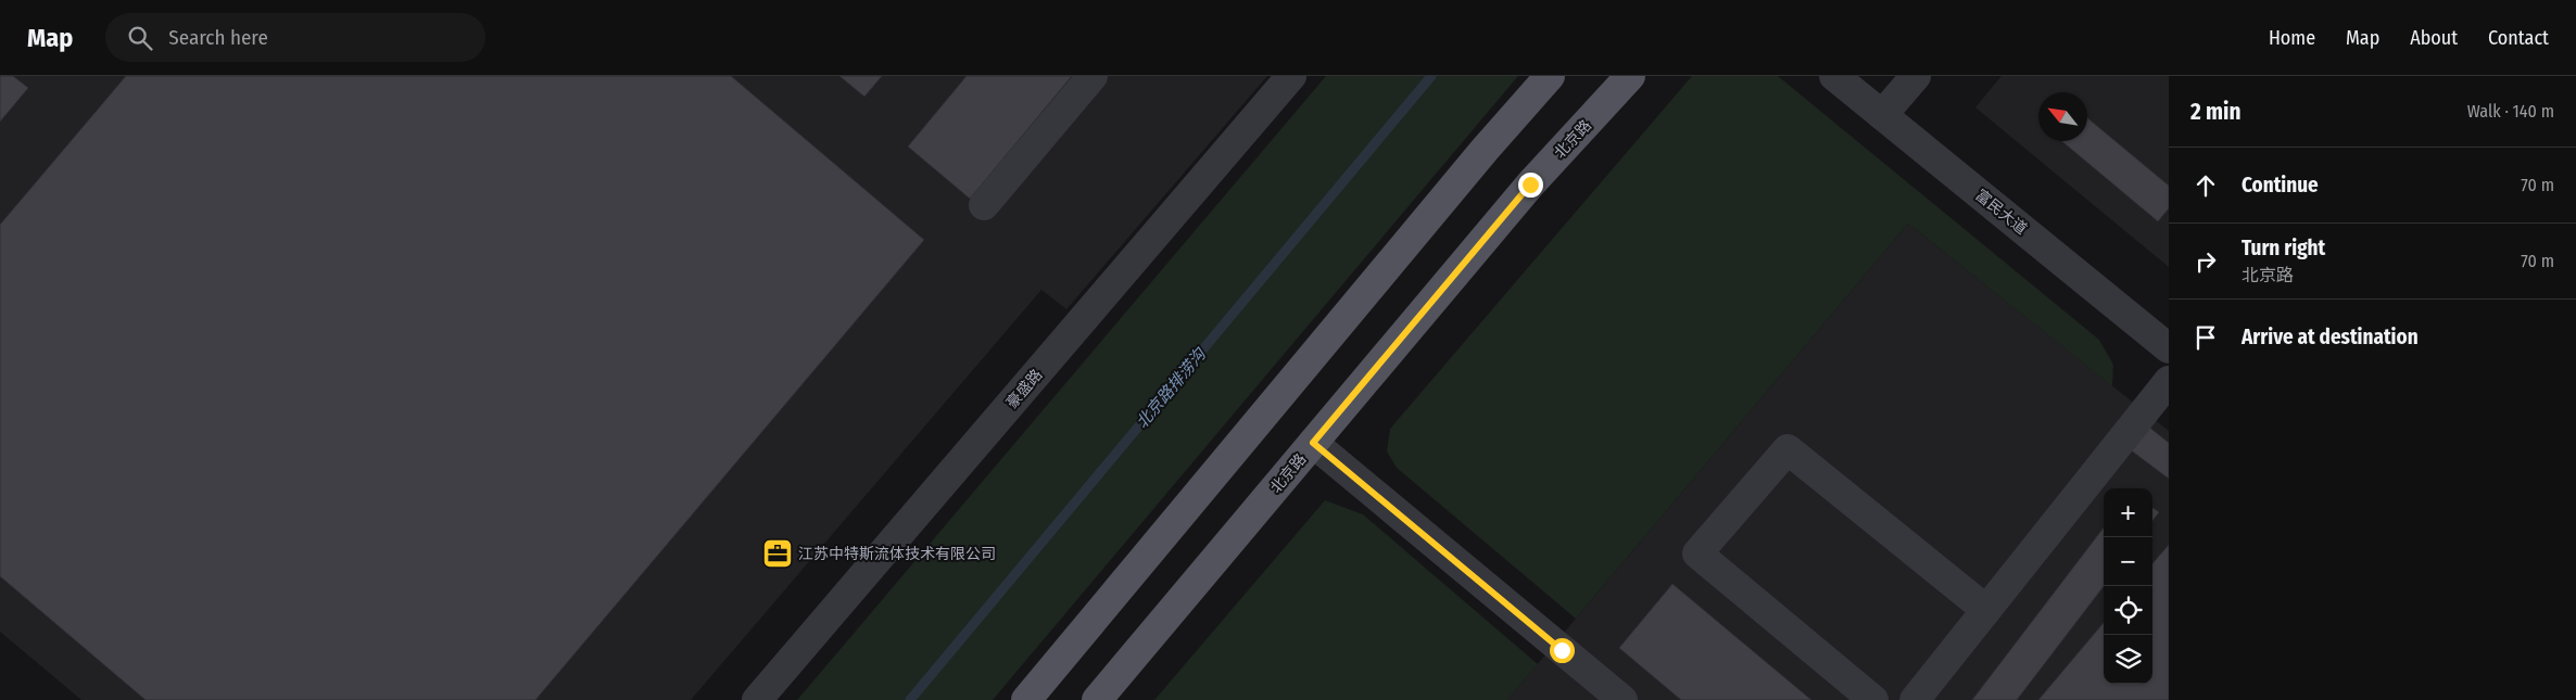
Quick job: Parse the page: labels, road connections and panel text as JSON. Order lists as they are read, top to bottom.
{
  "streets": {
    "main road": ["北京路"],
    "street": ["富民大道", "豪盛路"]
  },
  "water": ["北京路排涝沟"],
  "places": {
    "office": ["江苏中特斯流体技术有限公司"]
  },
  "north": "top left",
  "page": {
    "header": "Map",
    "search": "Search here",
    "nav": [
      "Home",
      "Map",
      "About",
      "Contact"
    ],
    "heading": ["2 min", "Walk · 140 m"],
    "list": [
      ["Continue", "70 m"],
      ["Turn right", "北京路", "70 m"],
      "Arrive at destination"
    ],
    "map_buttons": ["+", "−"]
  }
}
